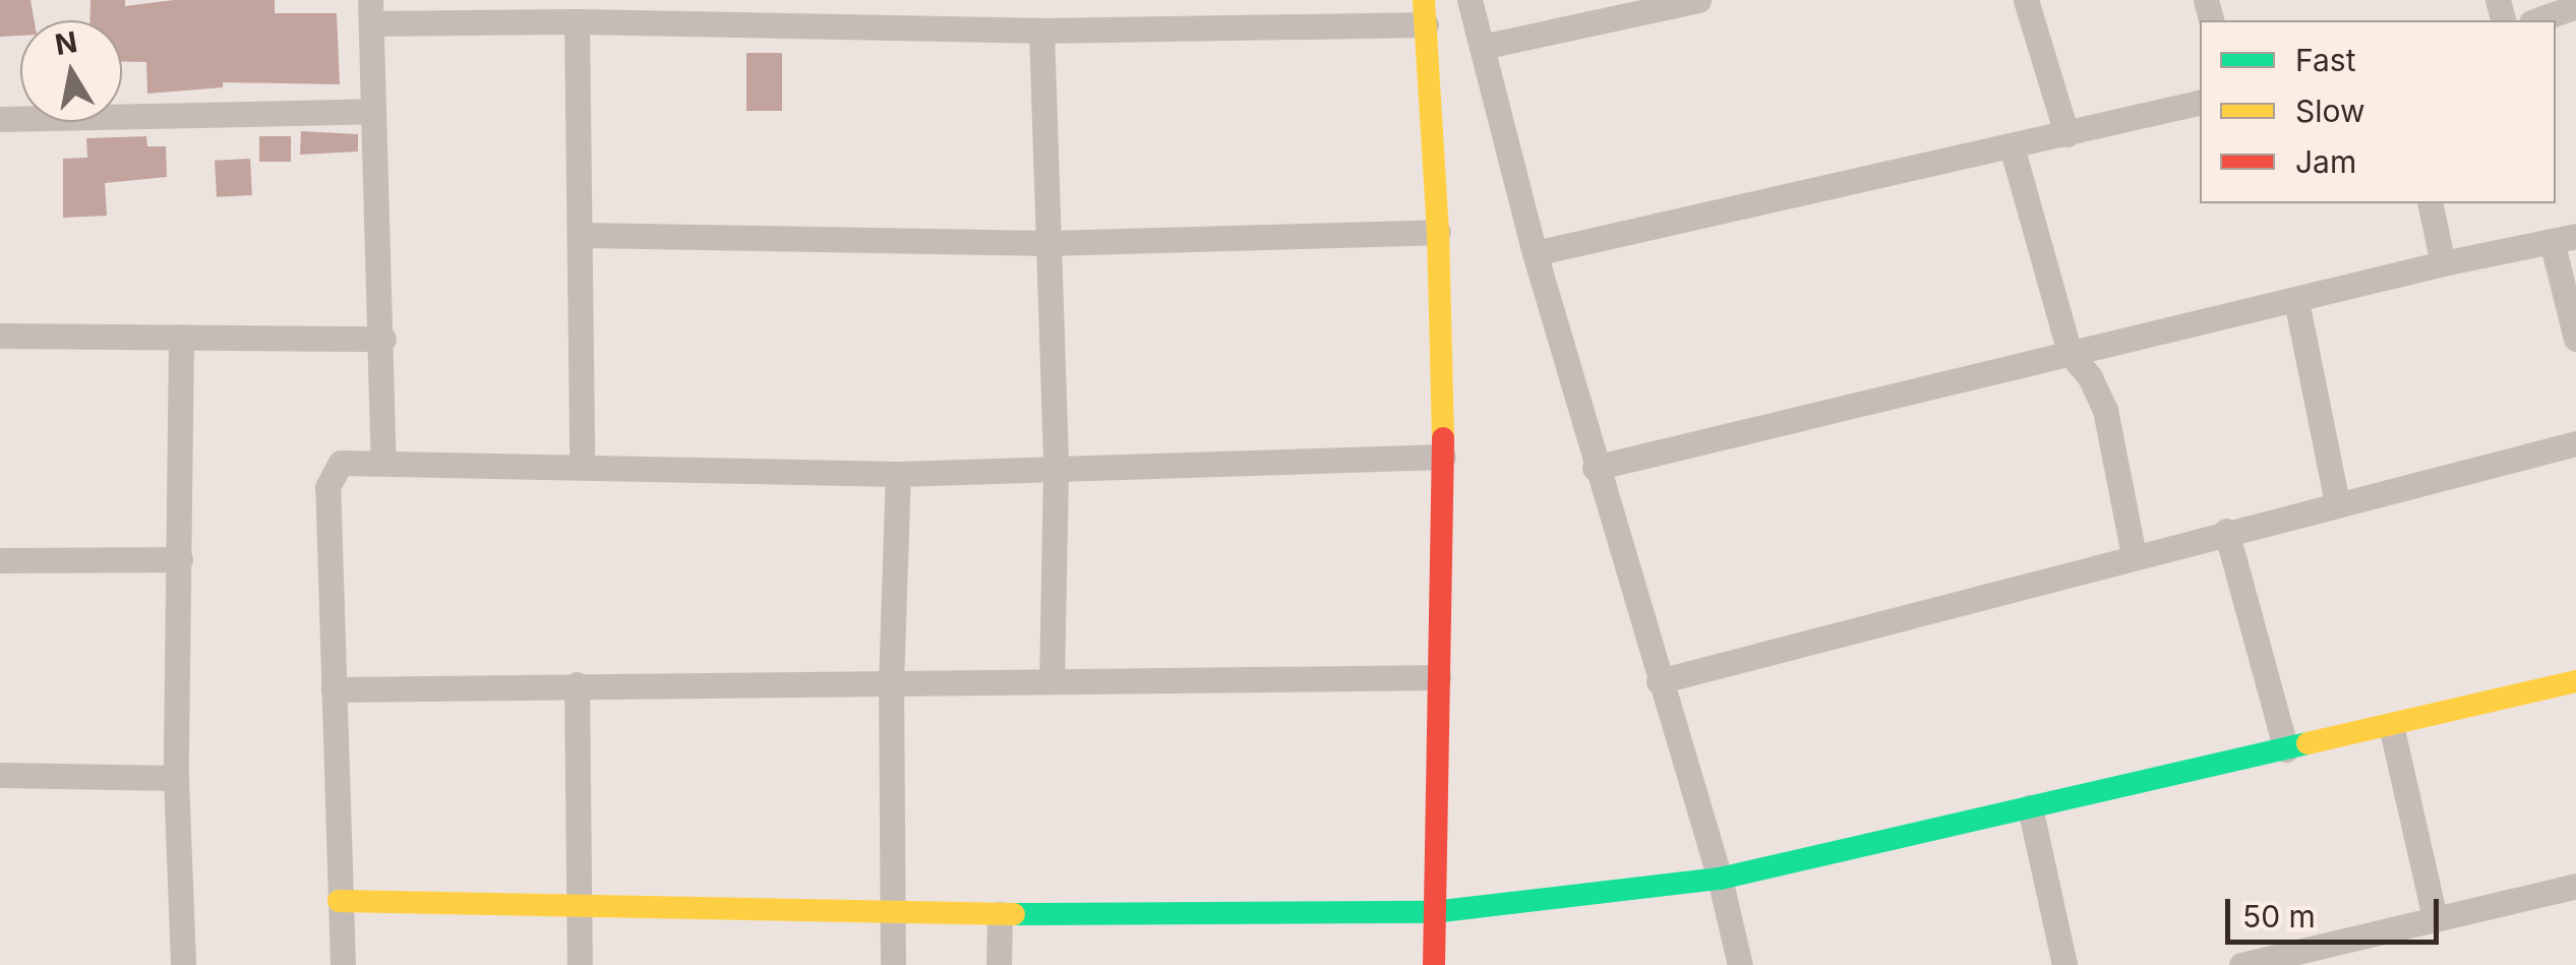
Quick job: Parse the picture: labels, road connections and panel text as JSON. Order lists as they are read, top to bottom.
{
  "legend": ["Fast", "Slow", "Jam"],
  "scale_bar": "50 m",
  "north": "top"
}
